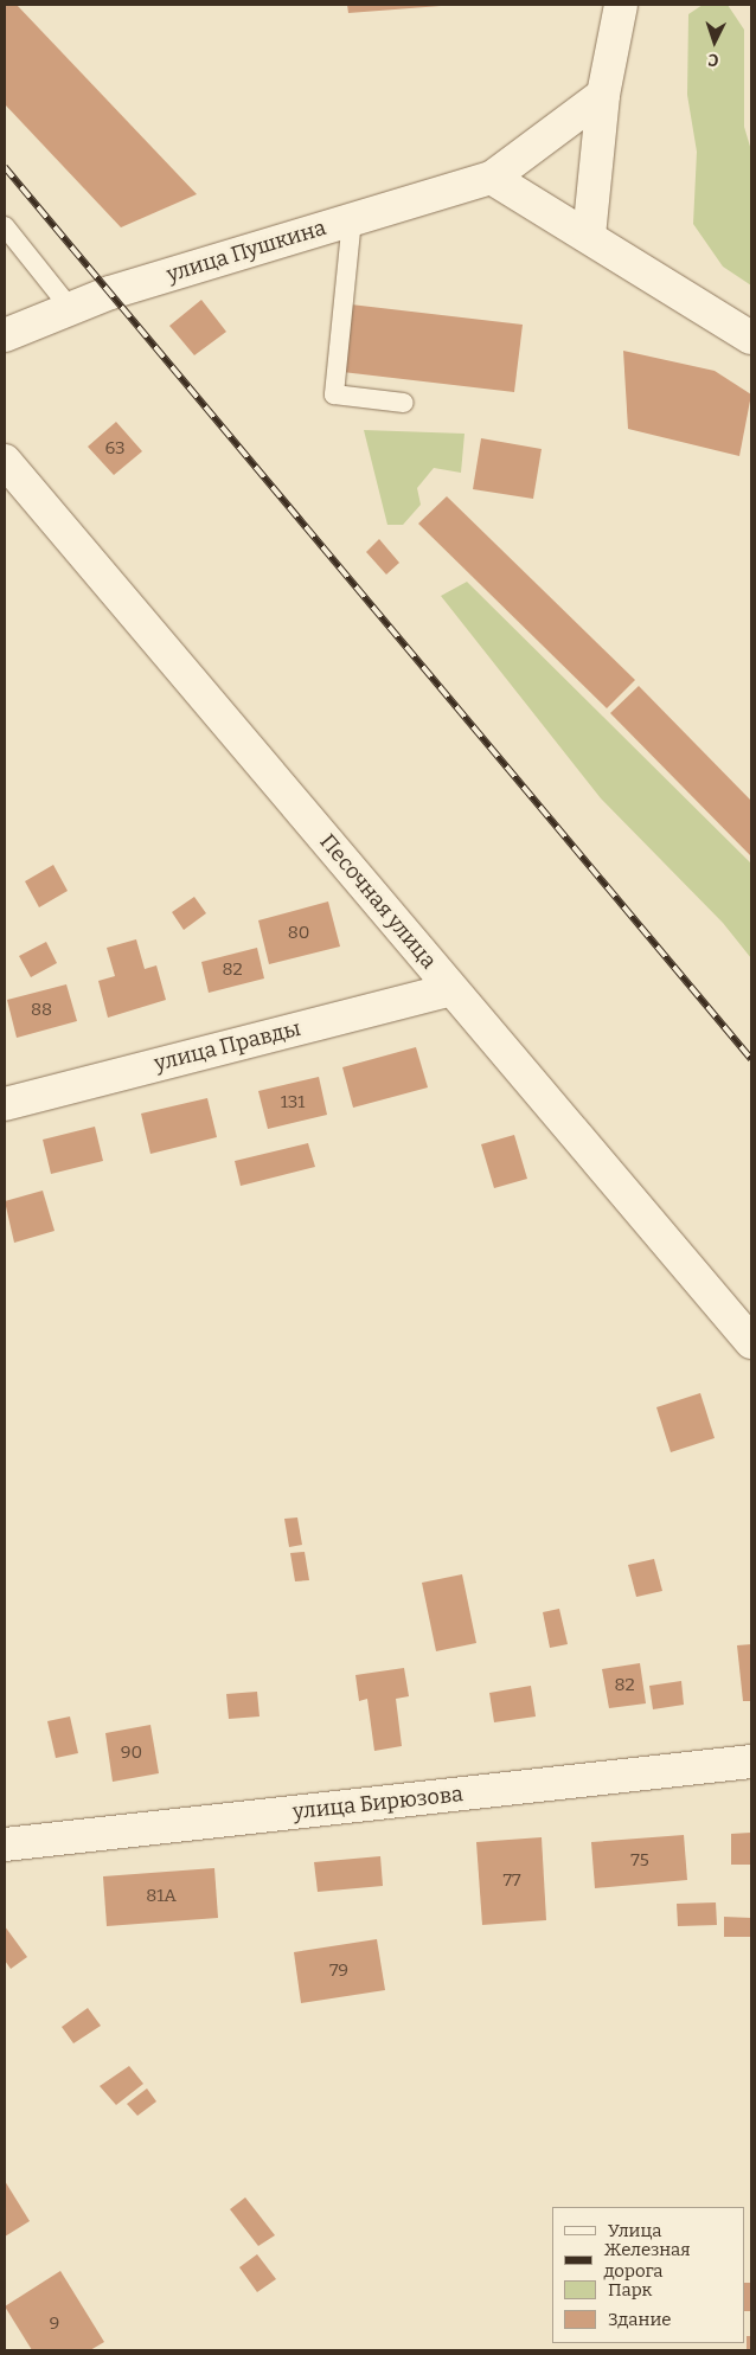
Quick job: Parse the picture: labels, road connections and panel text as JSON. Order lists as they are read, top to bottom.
{
  "streets": {
    "street": [
      "улица Пушкина",
      "Песочная улица",
      "улица Правды",
      "улица Бирюзова"
    ]
  },
  "crossings": [
    ["Песочная улица", "улица Правды"]
  ],
  "house_numbers": [
    "63",
    "80",
    "82",
    "88",
    "131",
    "82",
    "90",
    "75",
    "77",
    "81А",
    "79",
    "9"
  ],
  "legend": [
    "Улица",
    "Железная дорога",
    "Парк",
    "Здание"
  ],
  "north": "bottom"
}
